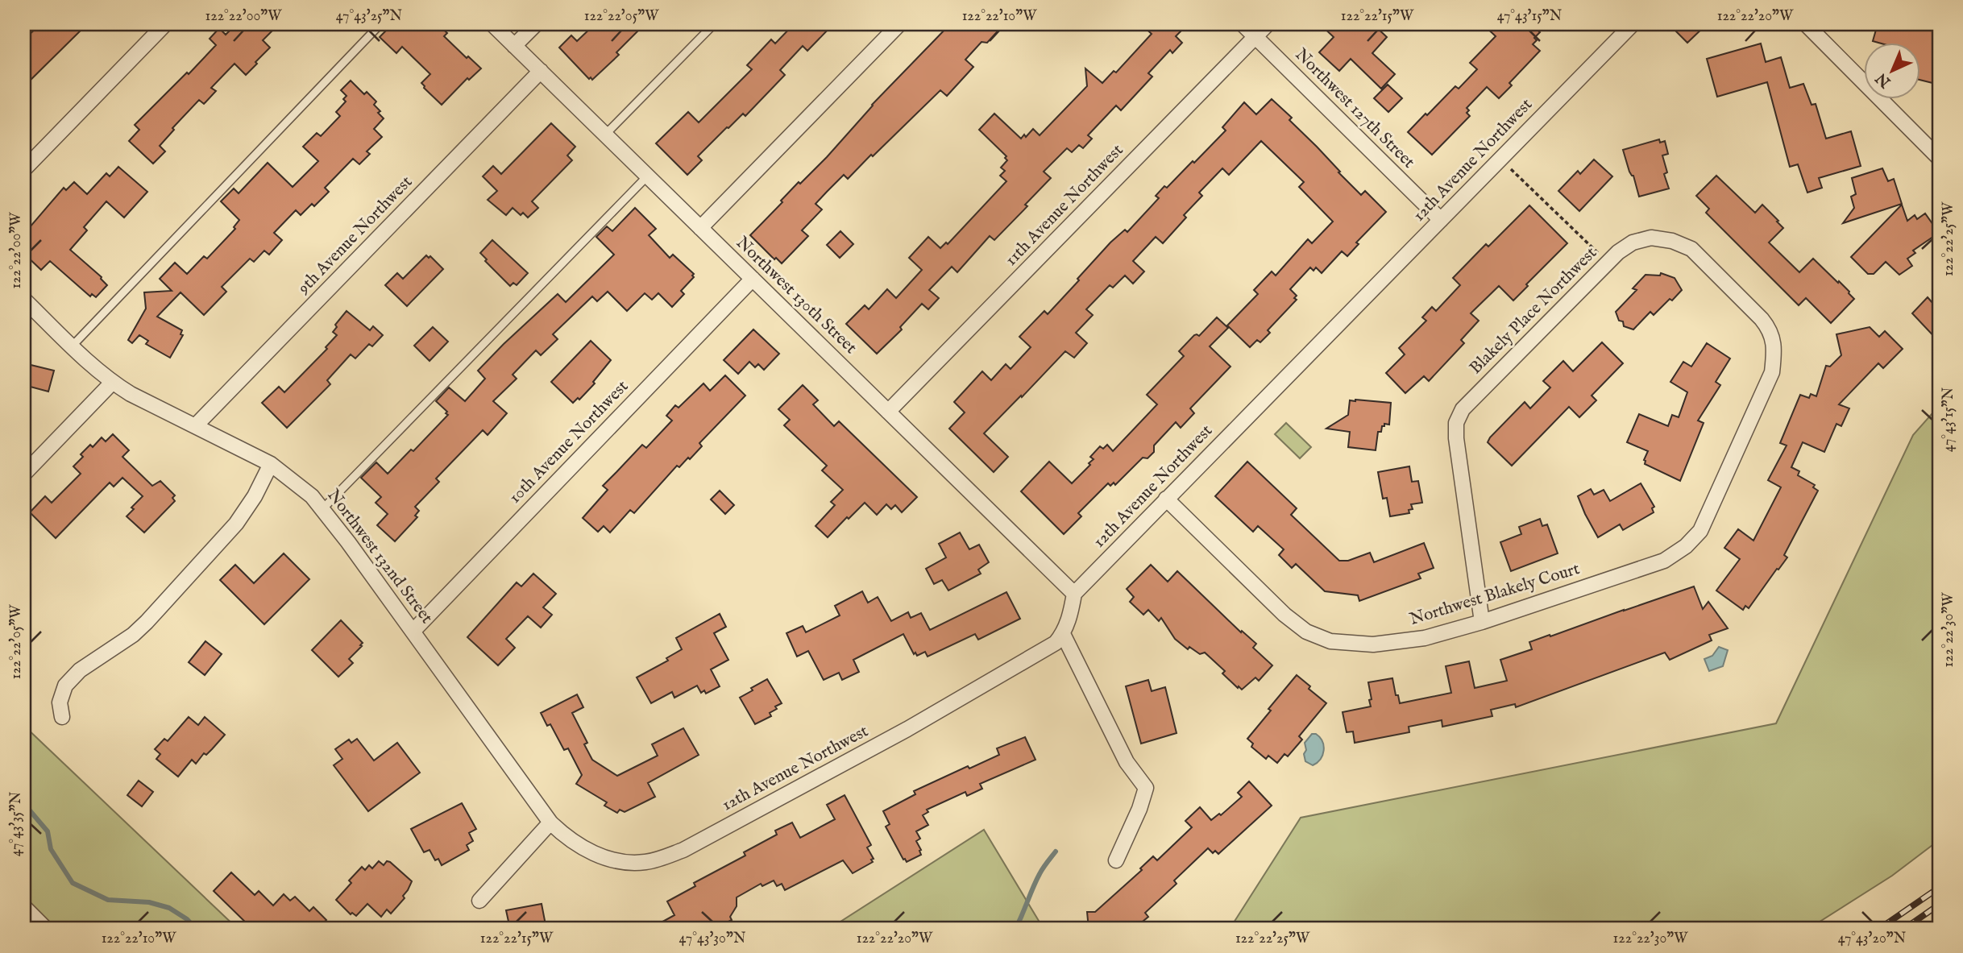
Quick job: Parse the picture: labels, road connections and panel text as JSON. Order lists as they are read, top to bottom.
{
  "streets": {
    "street": [
      "Northwest 127th Street",
      "12th Avenue Northwest",
      "11th Avenue Northwest",
      "9th Avenue Northwest",
      "Northwest 130th Street",
      "Blakely Place Northwest",
      "10th Avenue Northwest",
      "Northwest 132nd Street",
      "Northwest Blakely Court"
    ]
  },
  "crossings": [
    ["Northwest 127th Street", "12th Avenue Northwest"],
    ["Northwest 127th Street", "11th Avenue Northwest"],
    ["12th Avenue Northwest", "Northwest 130th Street"],
    ["12th Avenue Northwest", "Northwest 132nd Street"],
    ["12th Avenue Northwest", "Northwest Blakely Court"],
    ["11th Avenue Northwest", "Northwest 130th Street"],
    ["9th Avenue Northwest", "Northwest 130th Street"],
    ["9th Avenue Northwest", "Northwest 132nd Street"],
    ["Northwest 130th Street", "10th Avenue Northwest"],
    ["Blakely Place Northwest", "Northwest Blakely Court"],
    ["10th Avenue Northwest", "Northwest 132nd Street"]
  ],
  "north": "bottom left",
  "coordinates": [
    "122°22'00\"W",
    "47°43'25\"N",
    "122°22'05\"W",
    "122°22'10\"W",
    "122°22'15\"W",
    "47°43'15\"N",
    "122°22'20\"W",
    "122°22'25\"W",
    "122°22'30\"W",
    "47°43'35\"N",
    "47°43'30\"N",
    "47°43'20\"N"
  ]
}
